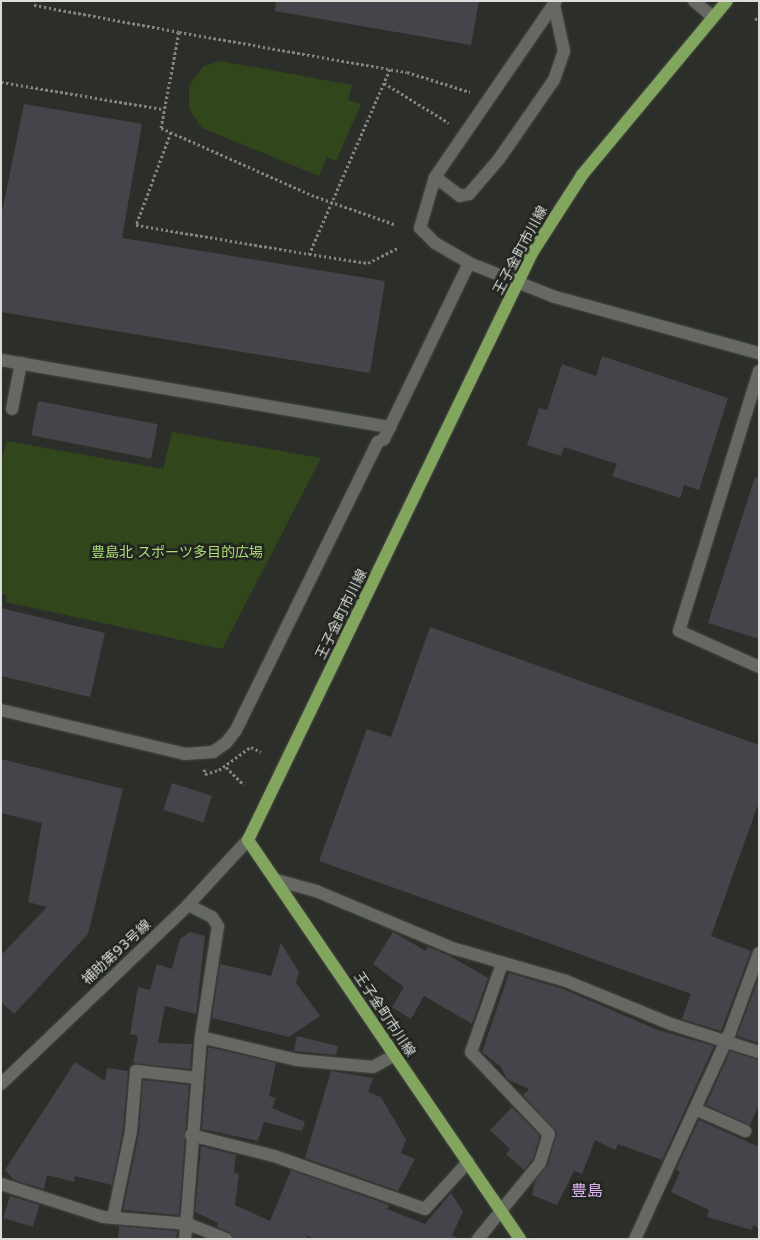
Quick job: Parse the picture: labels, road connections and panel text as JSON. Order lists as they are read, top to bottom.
{
  "streets": {
    "main road": ["王子金町市川線"],
    "street": ["補助第93号線"]
  },
  "crossings": [
    ["王子金町市川線", "補助第93号線"]
  ],
  "districts": ["豊島"],
  "parks": ["豊島北 スポーツ多目的広場"]
}
